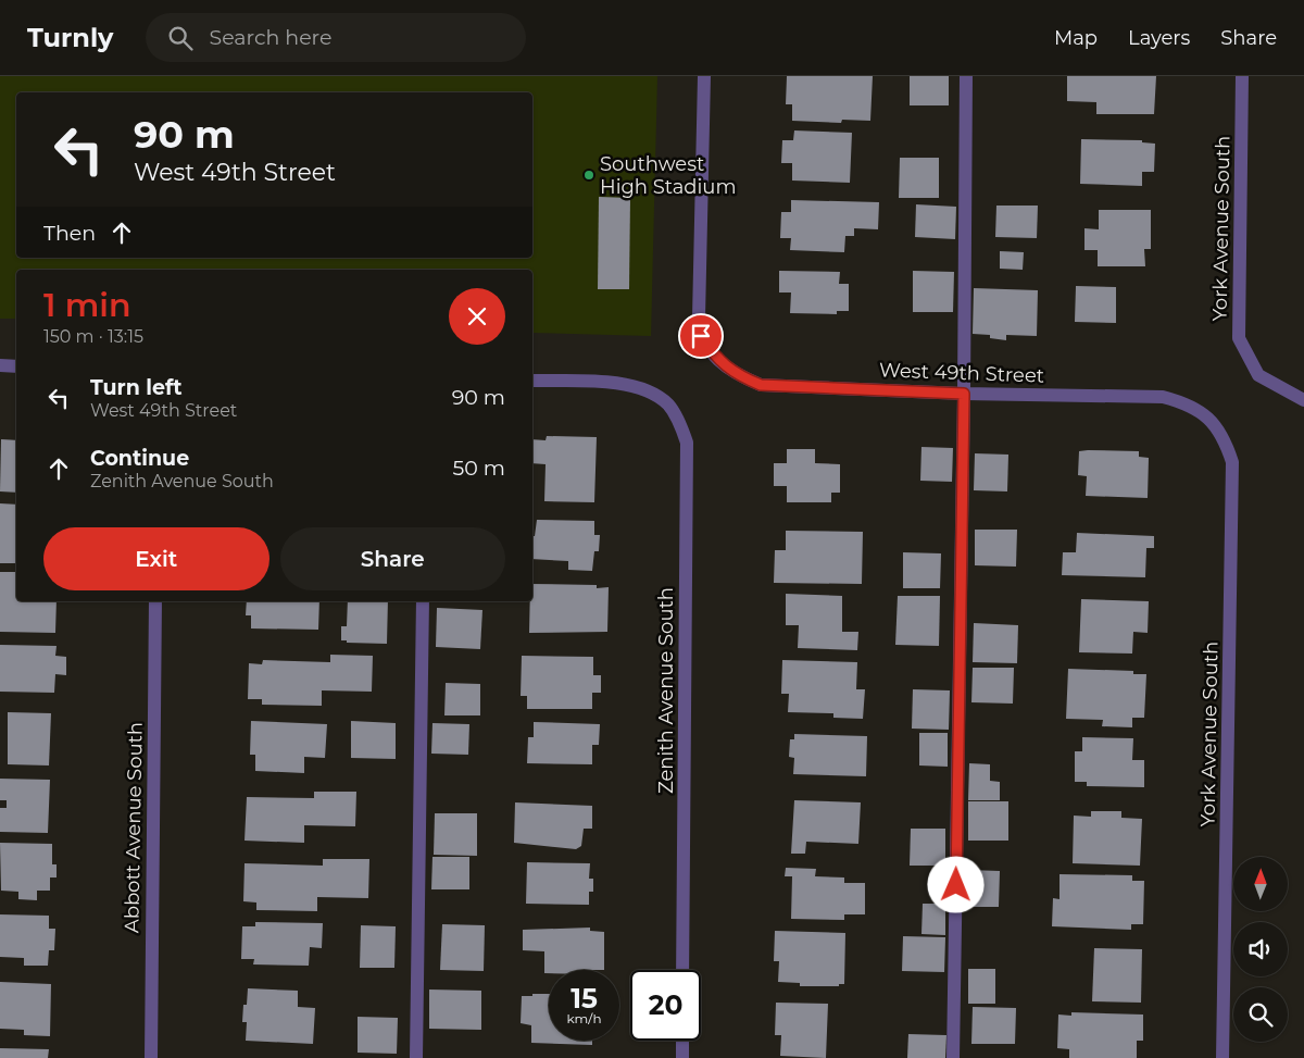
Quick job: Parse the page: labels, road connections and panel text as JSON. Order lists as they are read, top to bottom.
{
  "streets": {
    "street": [
      "York Avenue South",
      "West 49th Street",
      "Zenith Avenue South",
      "Abbott Avenue South"
    ]
  },
  "crossings": [
    ["York Avenue South", "West 49th Street"]
  ],
  "places": ["Southwest High Stadium"],
  "north": "top",
  "page": {
    "header": "Turnly",
    "search": "Search here",
    "nav": ["Map", "Layers", "Share"],
    "turn": ["90 m", "West 49th Street"],
    "then": "Then",
    "heading": ["1 min", "150 m · 13:15"],
    "list": [
      {
        "name": "Turn left",
        "note": "West 49th Street",
        "value": "90 m"
      },
      {
        "name": "Continue",
        "note": "Zenith Avenue South",
        "value": "50 m"
      }
    ],
    "buttons": ["Exit", "Share"],
    "speed": "15 km/h",
    "limit": "20"
  }
}
